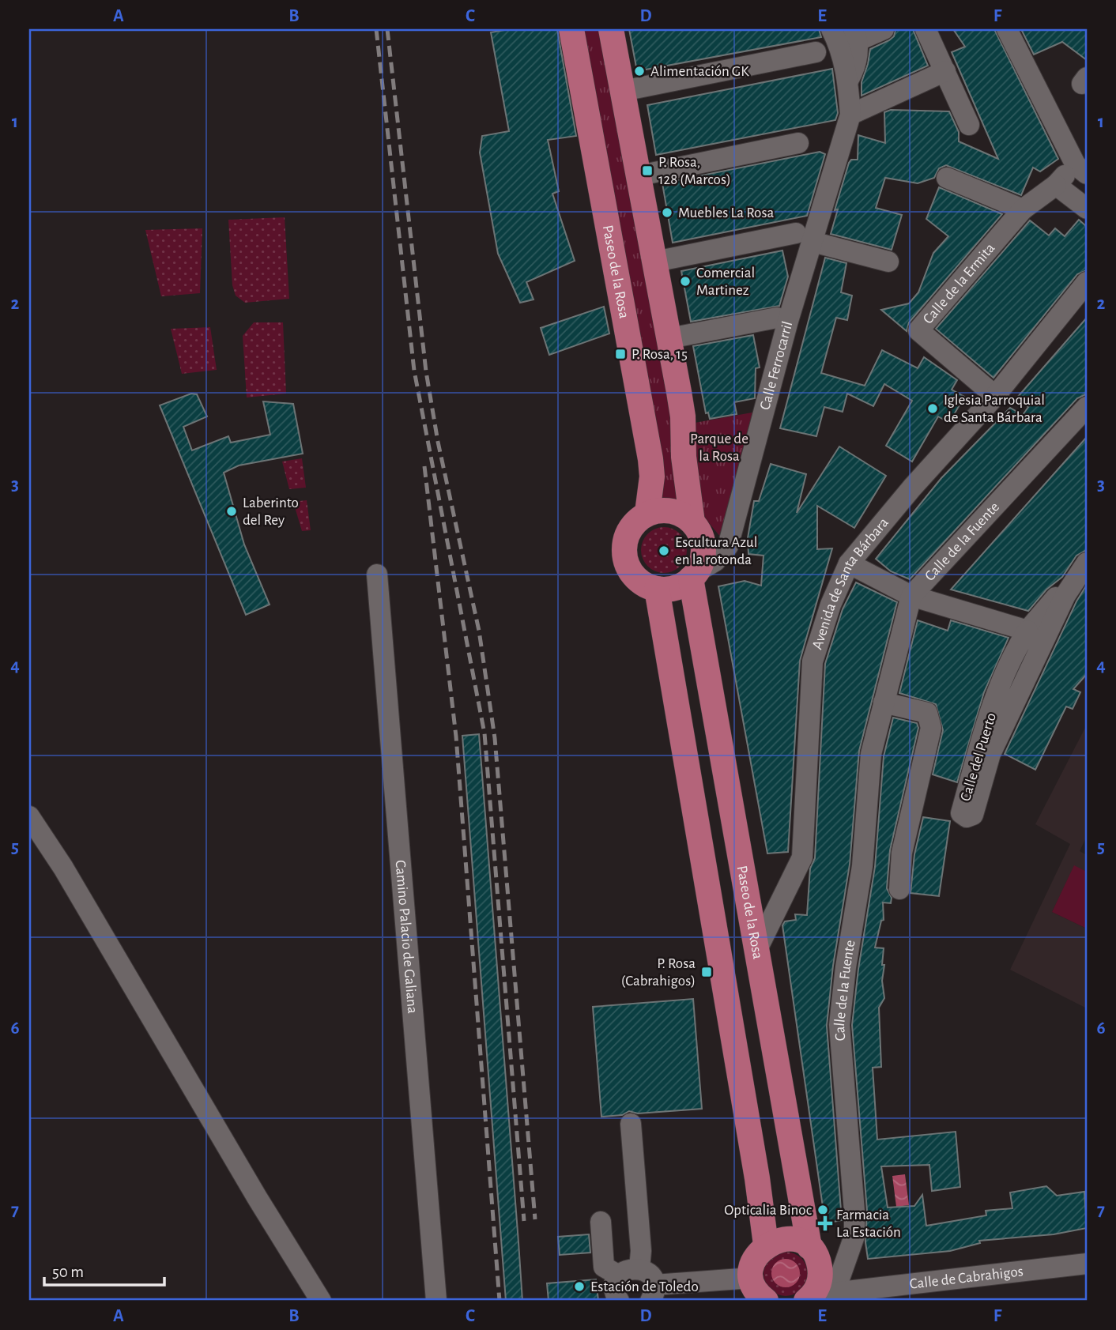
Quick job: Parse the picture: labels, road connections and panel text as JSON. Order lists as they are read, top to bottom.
{
  "streets": {
    "main road": ["Paseo de la Rosa"],
    "street": [
      "Calle de la Ermita",
      "Calle Ferrocarril",
      "Calle de la Fuente",
      "Avenida de Santa Bárbara",
      "Calle del Puerto",
      "Camino Palacio de Galiana",
      "Calle de Cabrahigos"
    ]
  },
  "crossings": [
    ["Paseo de la Rosa", "Calle Ferrocarril"],
    ["Paseo de la Rosa", "Calle de la Fuente"],
    ["Paseo de la Rosa", "Avenida de Santa Bárbara"],
    ["Paseo de la Rosa", "Calle de Cabrahigos"],
    ["Calle de la Ermita", "Avenida de Santa Bárbara"],
    ["Calle de la Fuente", "Calle de Cabrahigos"]
  ],
  "parks": ["Parque de la Rosa"],
  "places": {
    "other": [
      "Alimentación GK",
      "Muebles La Rosa",
      "Comercial Martinez",
      "Iglesia Parroquial de Santa Bárbara",
      "Laberinto del Rey",
      "Escultura Azul en la rotonda",
      "Opticalia Binoc",
      "Estación de Toledo"
    ],
    "transit": ["P. Rosa, 128 (Marcos)", "P. Rosa, 15", "P. Rosa (Cabrahigos)"],
    "health": ["Farmacia La Estación"]
  },
  "scale_bar": "50 m",
  "grid": {
    "columns": [
      "A",
      "B",
      "C",
      "D",
      "E",
      "F"
    ],
    "rows": [
      "1",
      "2",
      "3",
      "4",
      "5",
      "6",
      "7"
    ]
  }
}
